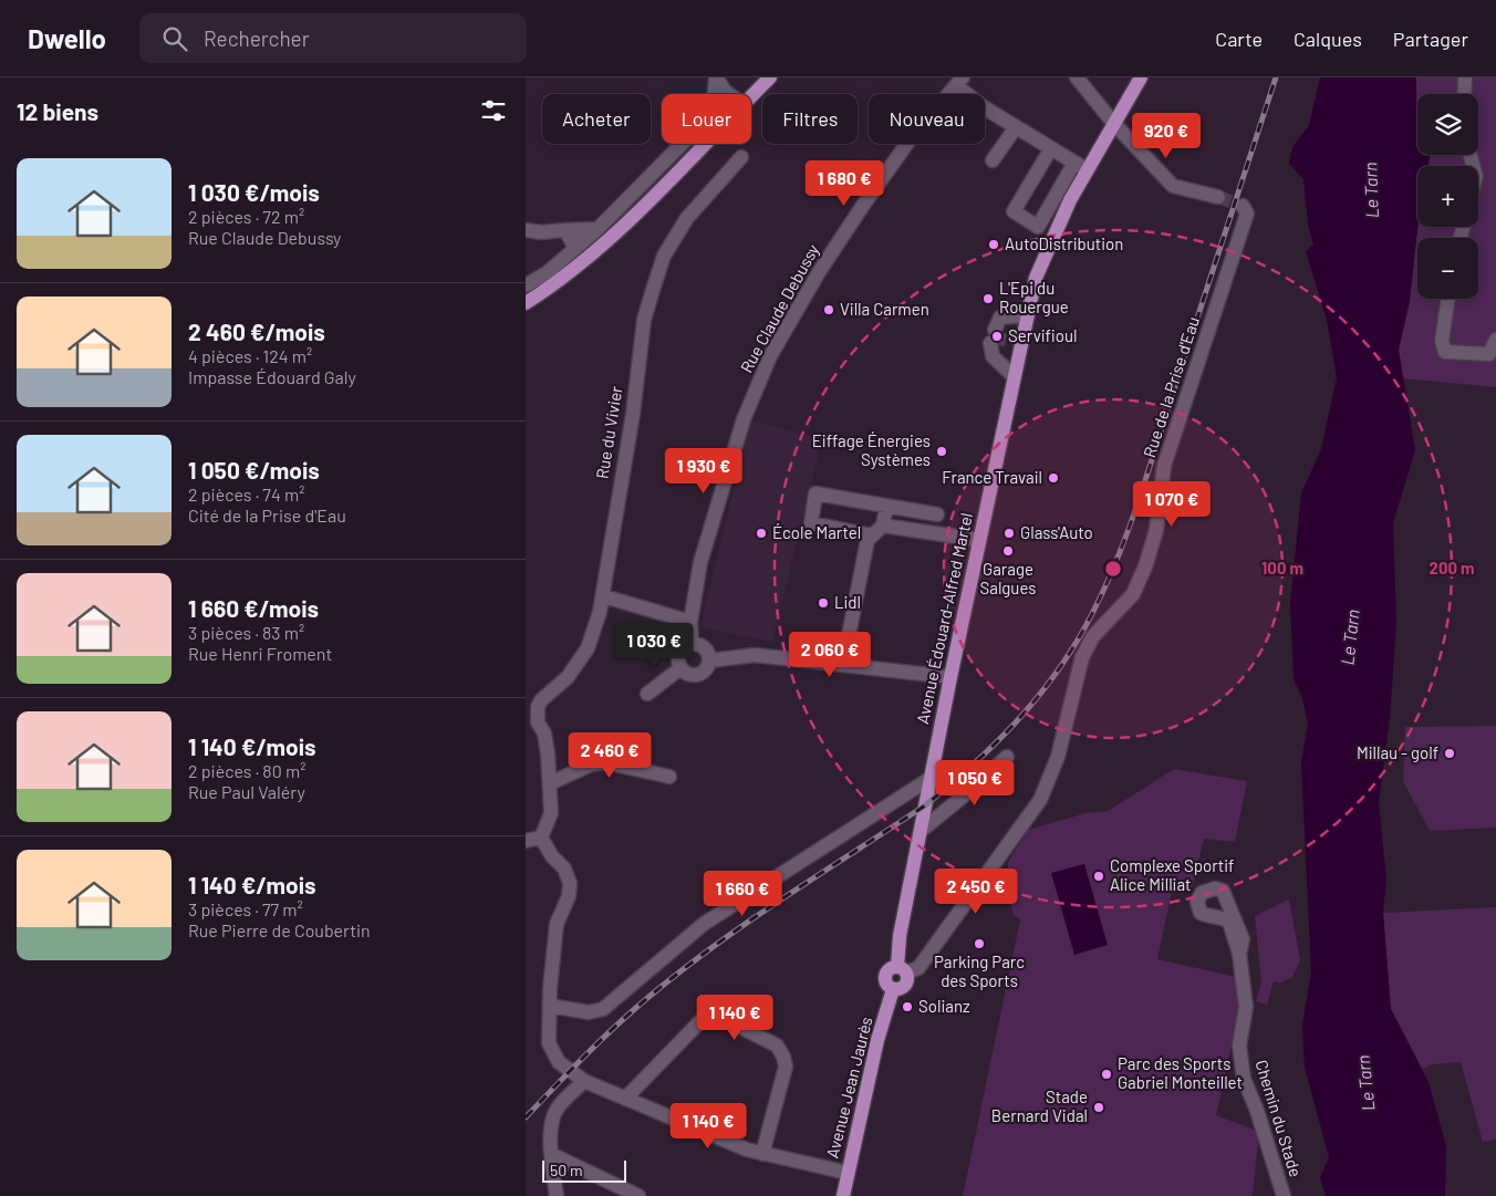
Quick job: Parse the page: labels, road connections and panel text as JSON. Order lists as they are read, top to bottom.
{
  "streets": {
    "main road": ["Avenue Édouard-Alfred Martel", "Avenue Jean Jaurès"],
    "street": [
      "Rue Claude Debussy",
      "Rue de la Prise d'Eau",
      "Rue du Vivier",
      "Chemin du Stade"
    ]
  },
  "crossings": [
    ["Rue Claude Debussy", "Avenue Édouard-Alfred Martel"],
    ["Rue de la Prise d'Eau", "Avenue Jean Jaurès"]
  ],
  "water": ["Le Tarn"],
  "places": [
    "AutoDistribution",
    "L'Epi du Rouergue",
    "Villa Carmen",
    "Servifioul",
    "Eiffage Énergies Systèmes",
    "France Travail",
    "École Martel",
    "Glass'Auto",
    "Garage Salgues",
    "Lidl",
    "Millau - golf",
    "Complexe Sportif Alice Milliat",
    "Parking Parc des Sports",
    "Solianz",
    "Parc des Sports Gabriel Monteillet",
    "Stade Bernard Vidal"
  ],
  "scale_bar": "50 m",
  "page": {
    "header": "Dwello",
    "search": "Rechercher",
    "nav": ["Carte", "Calques", "Partager"],
    "heading": "12 biens",
    "map_buttons": ["+", "−"],
    "chip": [
      "Acheter",
      "Louer",
      "Filtres",
      "Nouveau"
    ],
    "price": [
      "920 €",
      "1 680 €",
      "1 930 €",
      "1 070 €",
      "1 030 €",
      "2 060 €",
      "2 460 €",
      "1 050 €",
      "2 450 €",
      "1 660 €",
      "1 140 €",
      "1 140 €"
    ],
    "list": [
      {
        "name": "1 030 €/mois",
        "note": "2 pièces · 72 m² · Rue Claude Debussy"
      },
      {
        "name": "2 460 €/mois",
        "note": "4 pièces · 124 m² · Impasse Édouard Galy"
      },
      {
        "name": "1 050 €/mois",
        "note": "2 pièces · 74 m² · Cité de la Prise d'Eau"
      },
      {
        "name": "1 660 €/mois",
        "note": "3 pièces · 83 m² · Rue Henri Froment"
      },
      {
        "name": "1 140 €/mois",
        "note": "2 pièces · 80 m² · Rue Paul Valéry"
      },
      {
        "name": "1 140 €/mois",
        "note": "3 pièces · 77 m² · Rue Pierre de Coubertin"
      }
    ],
    "scale": "50 m"
  },
  "rings": ["100 m", "200 m"]
}
